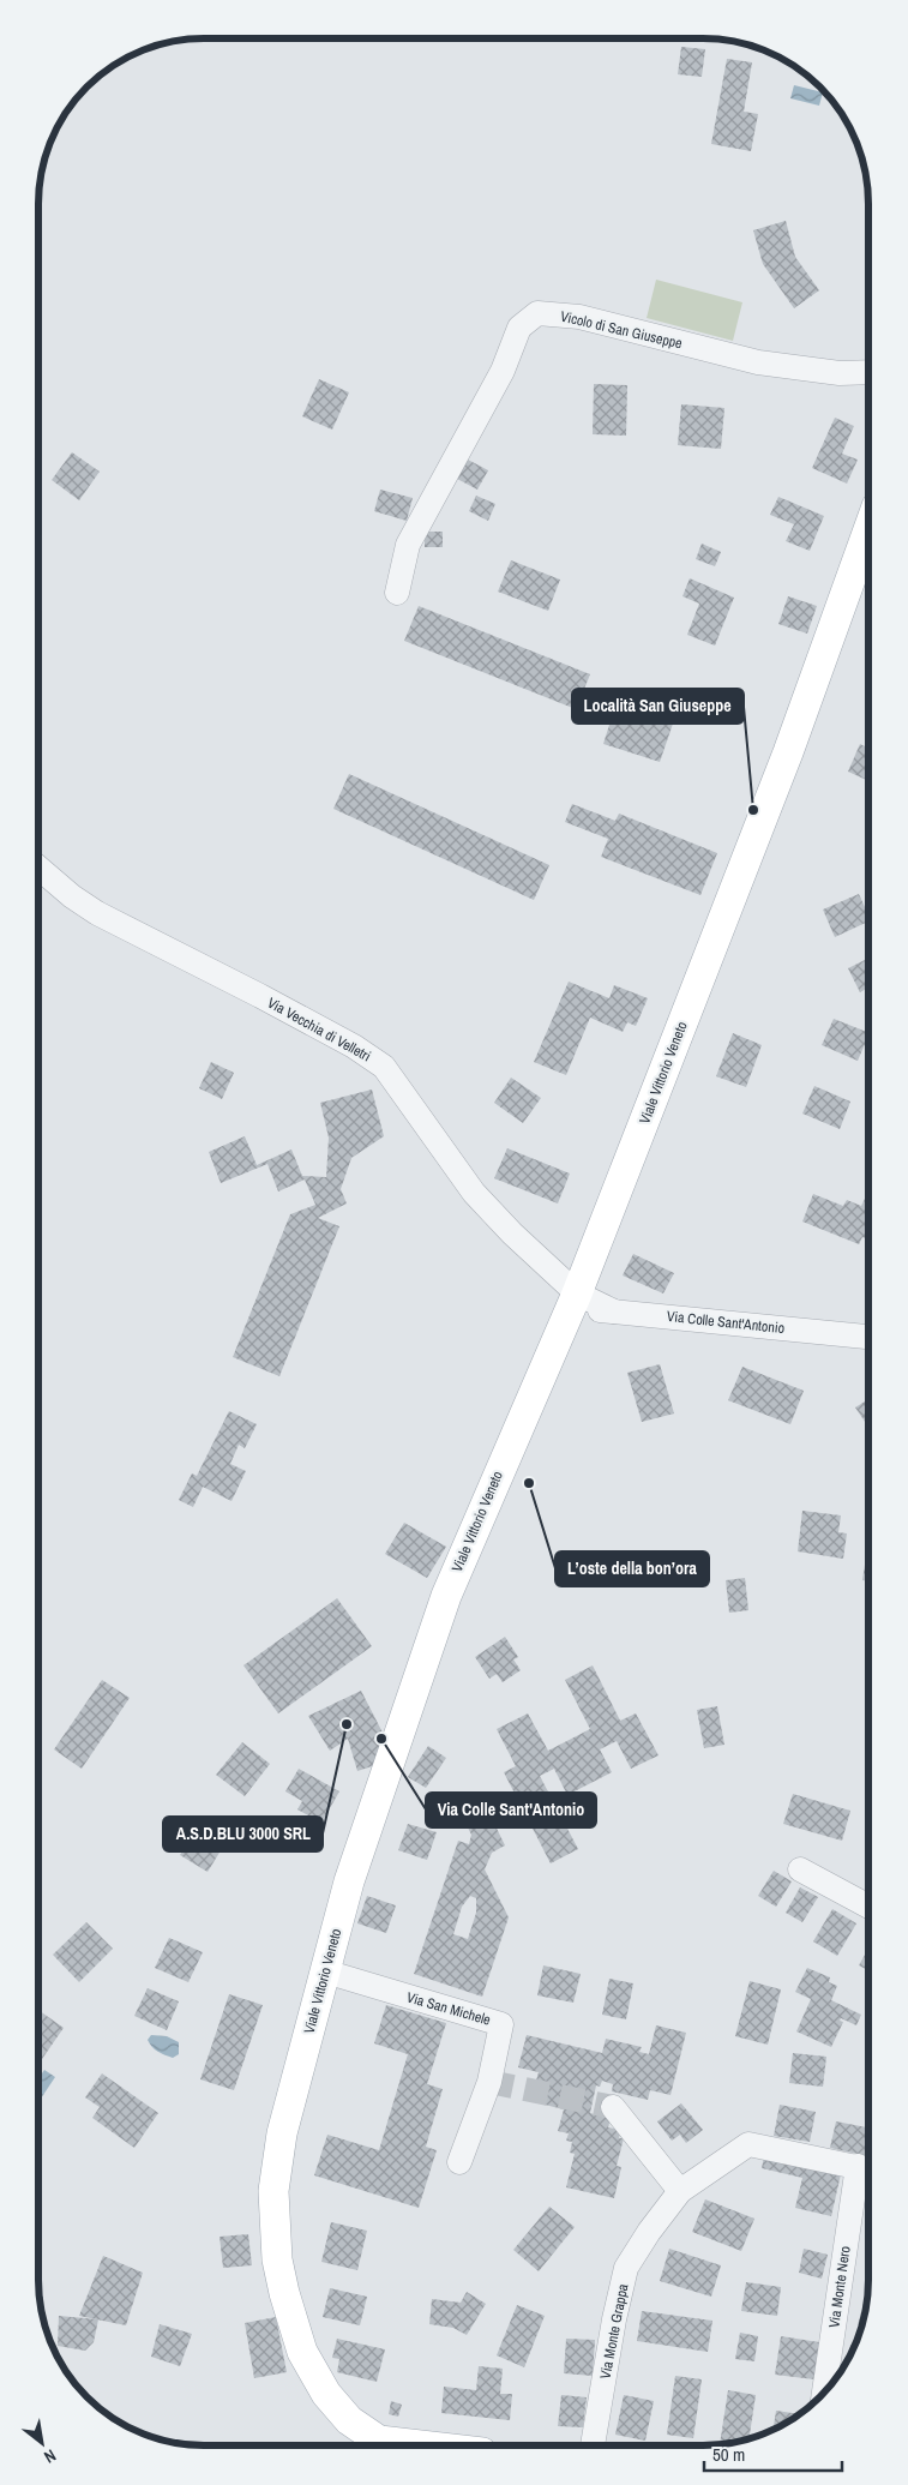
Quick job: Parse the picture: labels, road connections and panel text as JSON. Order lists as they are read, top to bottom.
{
  "streets": {
    "main road": ["Viale Vittorio Veneto"],
    "street": [
      "Vicolo di San Giuseppe",
      "Via Vecchia di Velletri",
      "Via Colle Sant'Antonio",
      "Via San Michele",
      "Via Monte Nero",
      "Via Monte Grappa"
    ]
  },
  "crossings": [
    ["Via Vecchia di Velletri", "Viale Vittorio Veneto"],
    ["Via Vecchia di Velletri", "Via Colle Sant'Antonio"],
    ["Viale Vittorio Veneto", "Via Colle Sant'Antonio"],
    ["Viale Vittorio Veneto", "Via San Michele"],
    ["Via Monte Nero", "Via Monte Grappa"]
  ],
  "places": [
    "Località San Giuseppe",
    "L’oste della bon’ora",
    "A.S.D.BLU 3000 SRL",
    "Via Colle Sant'Antonio"
  ],
  "scale_bar": "50 m",
  "north": "bottom right"
}
